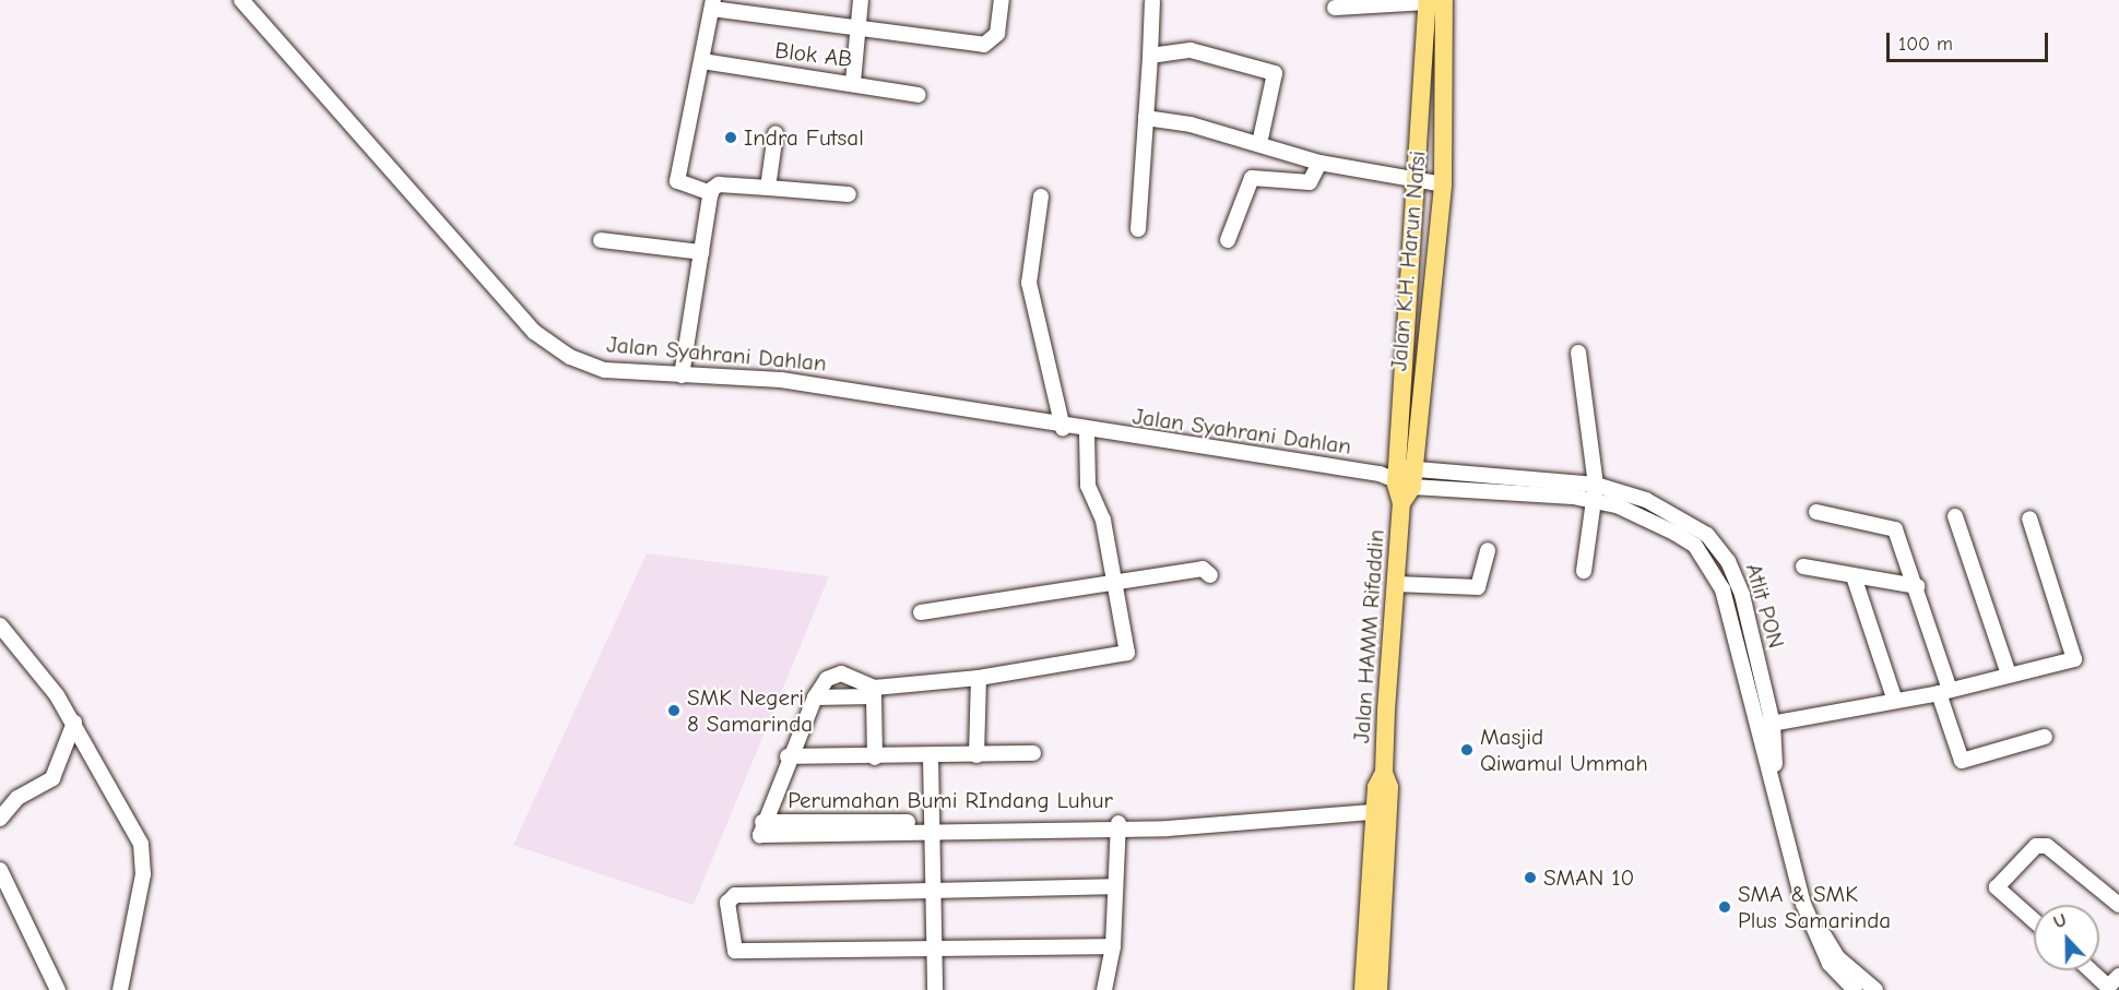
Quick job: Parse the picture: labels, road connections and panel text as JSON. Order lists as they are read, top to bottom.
{
  "streets": {
    "main road": ["Jalan K.H. Harun Nafsi", "Jalan HAMM Rifaddin"],
    "street": [
      "Blok AB",
      "Jalan Syahrani Dahlan",
      "Atlit PON",
      "Perumahan Bumi RIndang Luhur"
    ]
  },
  "crossings": [
    ["Jalan K.H. Harun Nafsi", "Jalan Syahrani Dahlan"],
    ["Jalan K.H. Harun Nafsi", "Atlit PON"],
    ["Jalan K.H. Harun Nafsi", "Jalan HAMM Rifaddin"],
    ["Jalan Syahrani Dahlan", "Atlit PON"],
    ["Jalan Syahrani Dahlan", "Jalan HAMM Rifaddin"],
    ["Atlit PON", "Jalan HAMM Rifaddin"],
    ["Jalan HAMM Rifaddin", "Perumahan Bumi RIndang Luhur"]
  ],
  "places": [
    "Indra Futsal",
    "SMK Negeri 8 Samarinda",
    "Masjid Qiwamul Ummah",
    "SMAN 10",
    "SMA & SMK Plus Samarinda"
  ],
  "scale_bar": "100 m",
  "north": "top"
}
